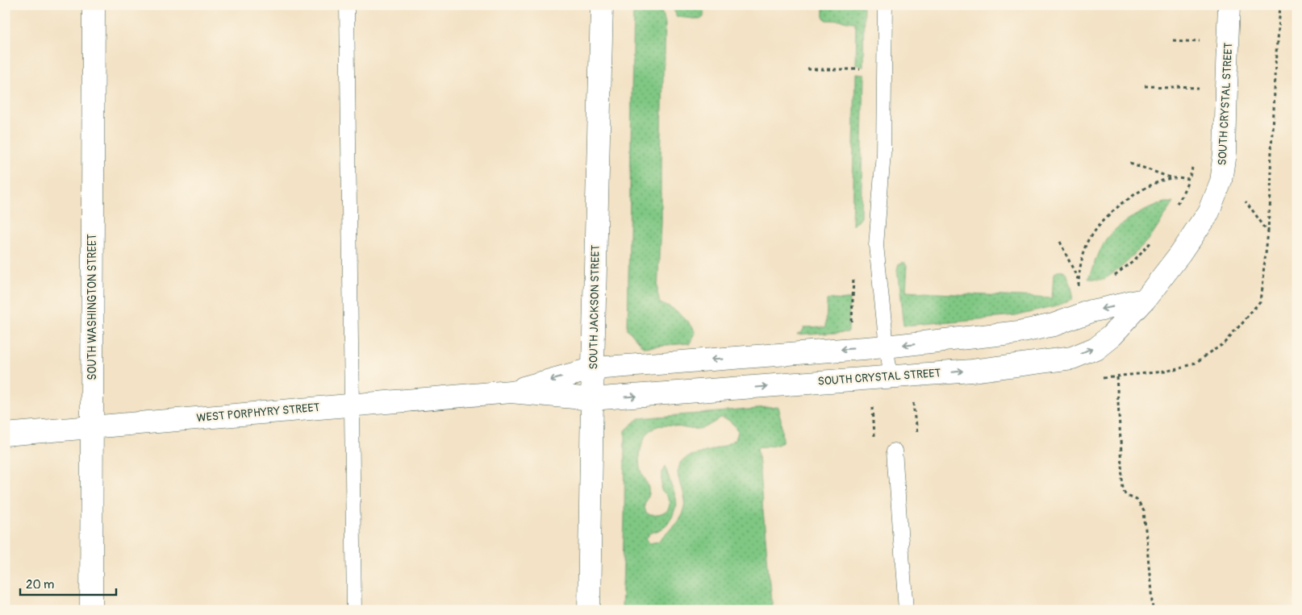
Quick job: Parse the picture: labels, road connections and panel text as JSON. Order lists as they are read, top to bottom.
{
  "streets": {
    "street": [
      "SOUTH CRYSTAL STREET",
      "SOUTH WASHINGTON STREET",
      "SOUTH JACKSON STREET",
      "WEST PORPHYRY STREET"
    ]
  },
  "crossings": [
    ["SOUTH CRYSTAL STREET", "SOUTH JACKSON STREET"],
    ["SOUTH CRYSTAL STREET", "WEST PORPHYRY STREET"],
    ["SOUTH WASHINGTON STREET", "WEST PORPHYRY STREET"],
    ["SOUTH JACKSON STREET", "WEST PORPHYRY STREET"]
  ],
  "scale_bar": "20 m"
}
